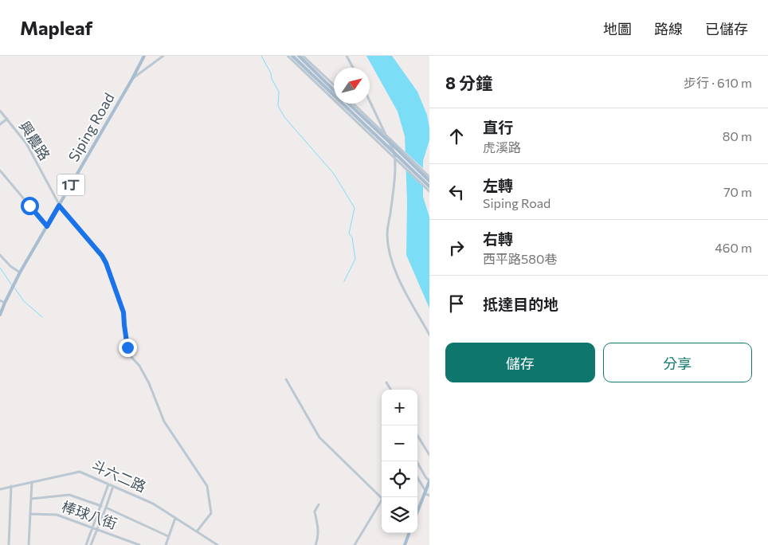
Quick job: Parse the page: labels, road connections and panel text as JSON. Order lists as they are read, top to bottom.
{
  "streets": {
    "main road": ["Siping Road", "1丁"],
    "street": ["興農路", "斗六二路", "棒球八街"]
  },
  "crossings": [
    ["Siping Road", "興農路"],
    ["興農路", "斗六二路"]
  ],
  "north": "top right",
  "page": {
    "header": "Mapleaf",
    "nav": ["地圖", "路線", "已儲存"],
    "heading": ["8 分鐘", "步行 · 610 m"],
    "list": [
      ["直行", "虎溪路", "80 m"],
      ["左轉", "Siping Road", "70 m"],
      ["右轉", "西平路580巷", "460 m"],
      "抵達目的地"
    ],
    "buttons": ["儲存", "分享"],
    "map_buttons": ["+", "−"]
  }
}
